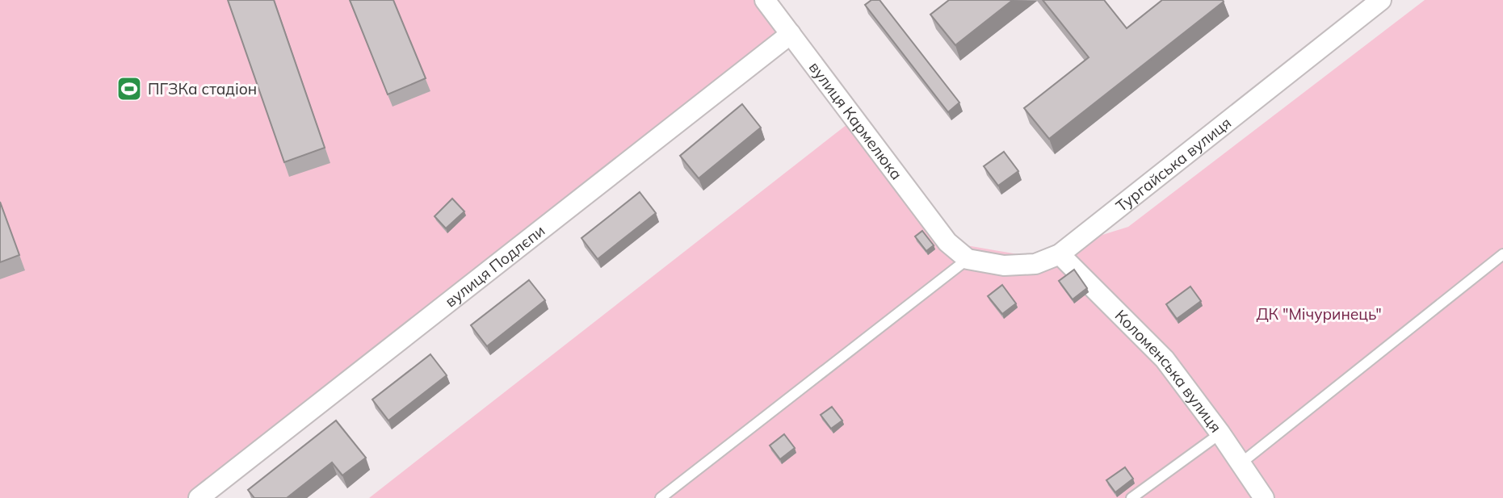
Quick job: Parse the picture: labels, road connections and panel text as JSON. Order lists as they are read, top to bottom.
{
  "streets": {
    "street": [
      "вулиця Кармелюка",
      "Тургайська вулиця",
      "вулиця Подлєпи",
      "Коломенська вулиця"
    ]
  },
  "crossings": [
    ["вулиця Кармелюка", "Тургайська вулиця"],
    ["вулиця Кармелюка", "вулиця Подлєпи"],
    ["Тургайська вулиця", "Коломенська вулиця"]
  ],
  "parks": ["ДК \"Мічуринець\""],
  "places": {
    "sports": ["ПГЗКа стадіон"]
  }
}
